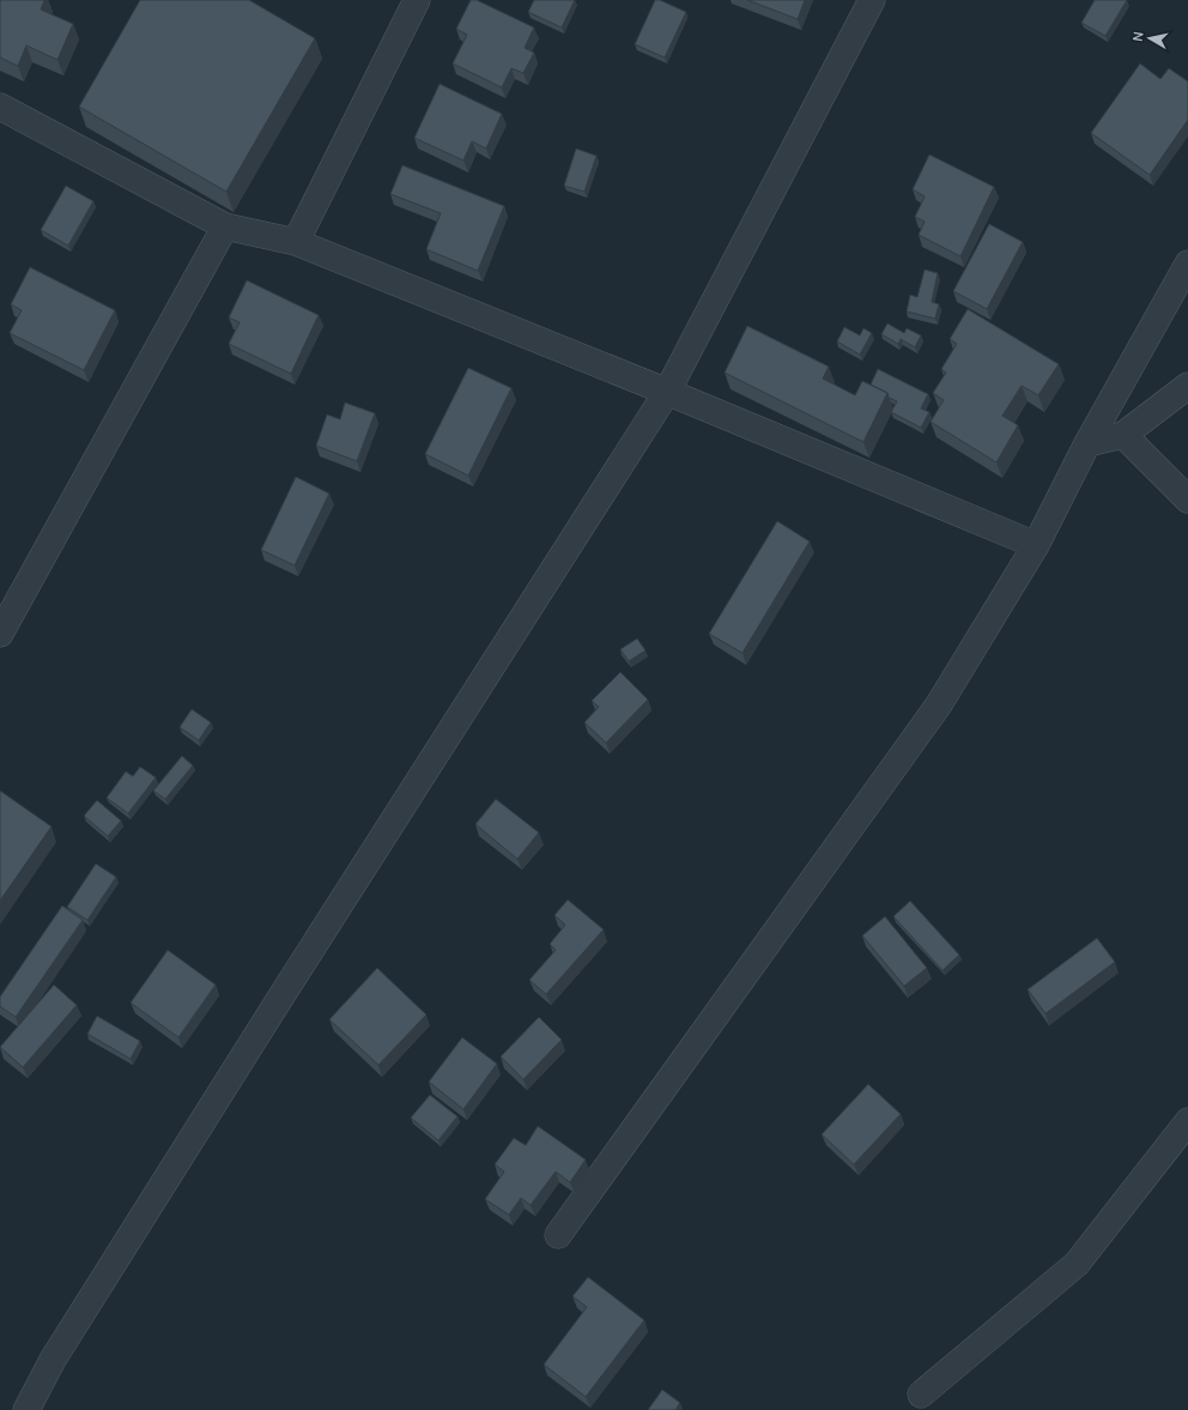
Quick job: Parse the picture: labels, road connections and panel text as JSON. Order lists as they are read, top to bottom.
{
  "north": "left"
}
